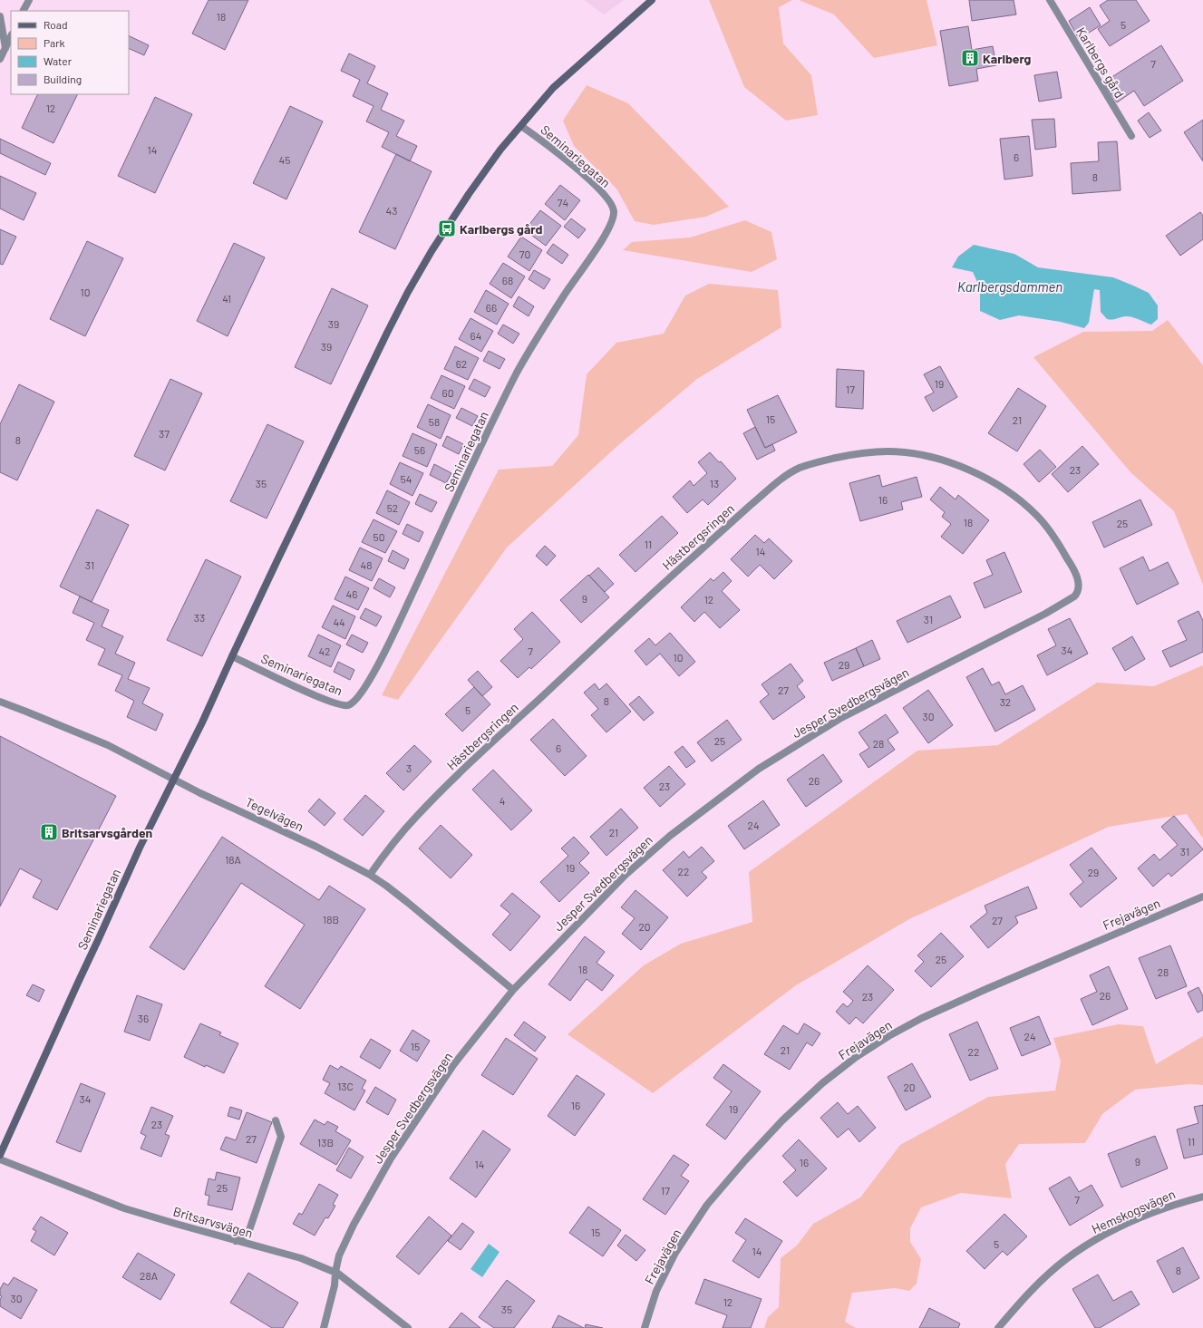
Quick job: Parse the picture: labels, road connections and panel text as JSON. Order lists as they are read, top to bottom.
{
  "streets": {
    "street": [
      "Karlbergs gård",
      "Seminariegatan",
      "Hästbergsringen",
      "Jesper Svedbergsvägen",
      "Tegelvägen",
      "Frejavägen",
      "Hemskogsvägen",
      "Britsarvsvägen"
    ]
  },
  "crossings": [
    ["Seminariegatan", "Tegelvägen"],
    ["Hästbergsringen", "Jesper Svedbergsvägen"],
    ["Hästbergsringen", "Tegelvägen"],
    ["Jesper Svedbergsvägen", "Tegelvägen"],
    ["Jesper Svedbergsvägen", "Britsarvsvägen"]
  ],
  "water": ["Karlbergsdammen"],
  "places": {
    "building": ["Karlberg", "Britsarvsgården"],
    "bus stop": ["Karlbergs gård"]
  },
  "house_numbers": [
    "18",
    "5",
    "7",
    "12",
    "14",
    "6",
    "45",
    "8",
    "74",
    "43",
    "70",
    "68",
    "10",
    "41",
    "66",
    "39",
    "64",
    "39",
    "62",
    "19",
    "17",
    "60",
    "15",
    "21",
    "58",
    "37",
    "8",
    "56",
    "23",
    "54",
    "35",
    "13",
    "16",
    "52",
    "18",
    "25",
    "50",
    "11",
    "14",
    "31",
    "48",
    "46",
    "9",
    "12",
    "33",
    "31",
    "44",
    "34",
    "42",
    "7",
    "10",
    "29",
    "27",
    "8",
    "32",
    "5",
    "30",
    "25",
    "28",
    "6",
    "3",
    "26",
    "23",
    "4",
    "24",
    "21",
    "31",
    "18A",
    "19",
    "22",
    "29",
    "18B",
    "27",
    "20",
    "25",
    "18",
    "28",
    "26",
    "23",
    "36",
    "24",
    "15",
    "21",
    "22",
    "13C",
    "20",
    "34",
    "16",
    "19",
    "23",
    "27",
    "11",
    "13B",
    "9",
    "16",
    "14",
    "25",
    "17",
    "7",
    "15",
    "5",
    "14",
    "8",
    "28A",
    "30",
    "12",
    "35"
  ],
  "legend": [
    "Road",
    "Park",
    "Water",
    "Building"
  ]
}
